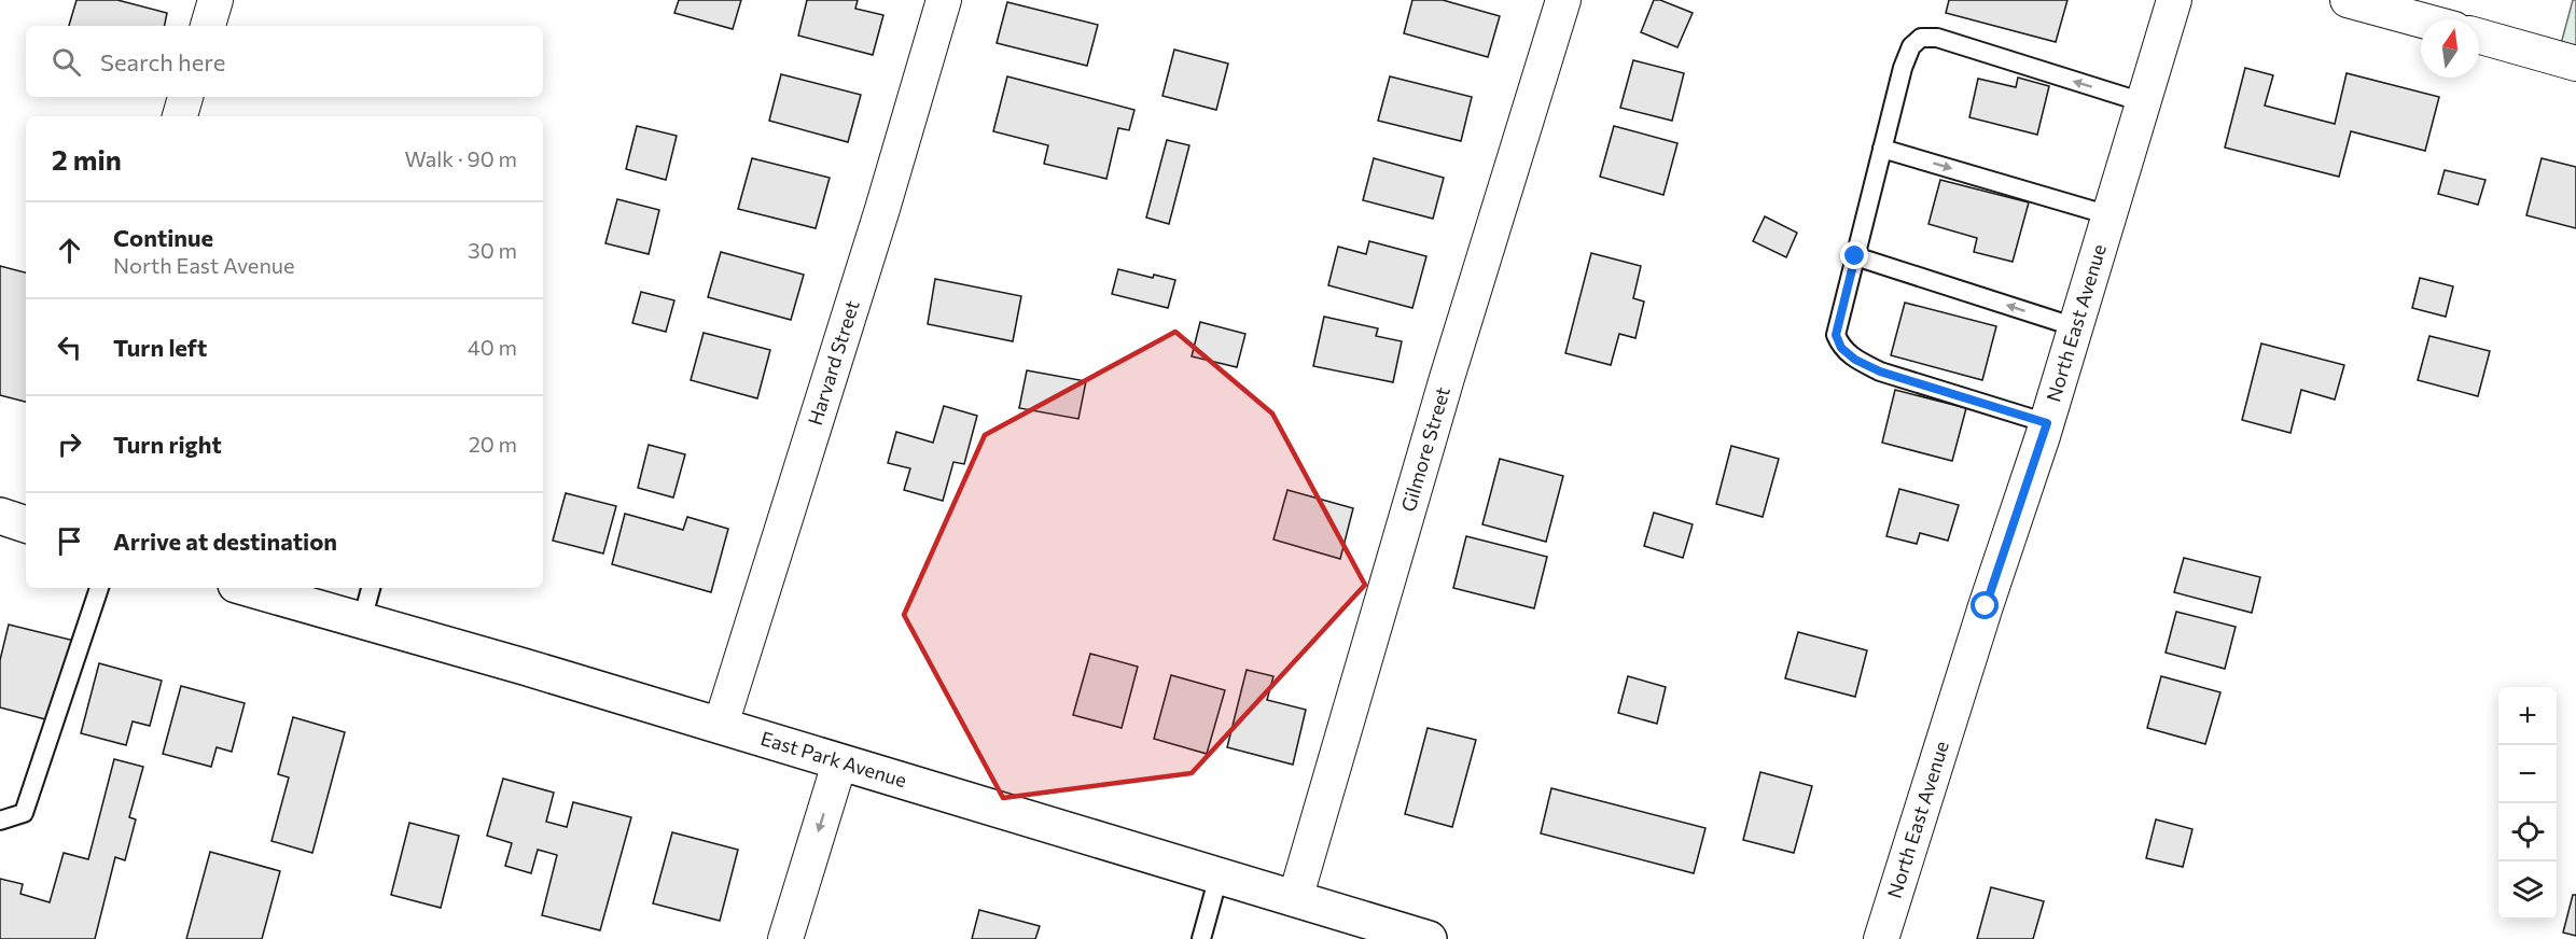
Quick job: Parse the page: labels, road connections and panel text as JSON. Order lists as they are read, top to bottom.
{
  "streets": {
    "main road": ["East Park Avenue"],
    "street": ["North East Avenue", "Harvard Street", "Gilmore Street"]
  },
  "crossings": [
    ["Harvard Street", "East Park Avenue"],
    ["Gilmore Street", "East Park Avenue"]
  ],
  "north": "top",
  "page": {
    "search": "Search here",
    "heading": ["2 min", "Walk · 90 m"],
    "list": [
      ["Continue", "North East Avenue", "30 m"],
      ["Turn left", "40 m"],
      ["Turn right", "20 m"],
      "Arrive at destination"
    ],
    "map_buttons": ["+", "−"]
  }
}
